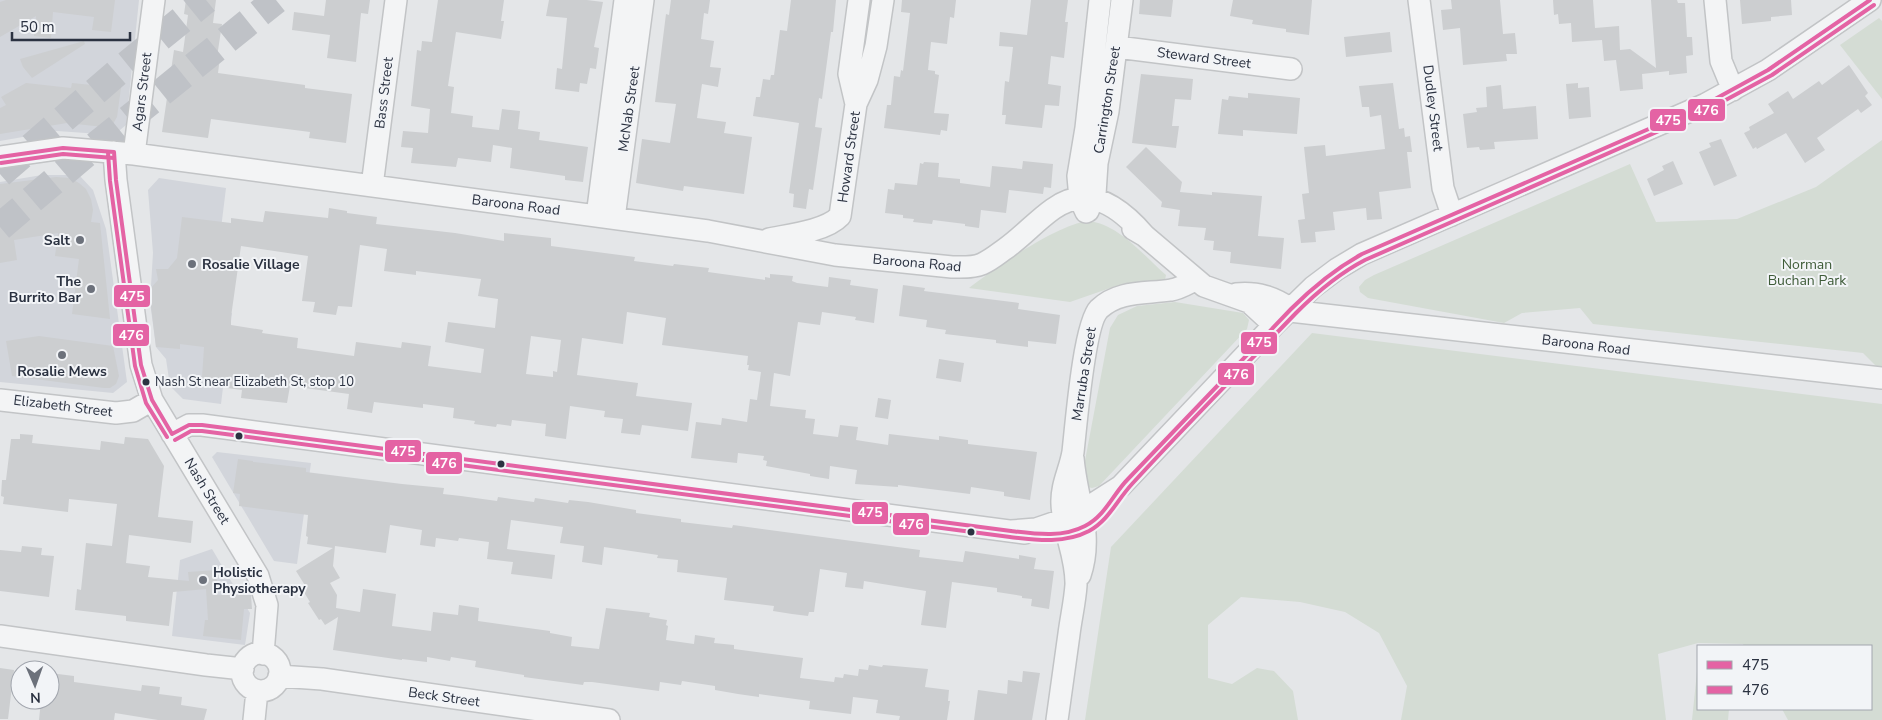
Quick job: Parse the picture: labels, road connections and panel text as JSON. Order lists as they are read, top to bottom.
{
  "streets": {
    "street": [
      "Steward Street",
      "Agars Street",
      "Bass Street",
      "Carrington Street",
      "Dudley Street",
      "McNab Street",
      "Howard Street",
      "Baroona Road",
      "Marruba Street",
      "Elizabeth Street",
      "Nash Street",
      "Beck Street"
    ]
  },
  "crossings": [
    ["Steward Street", "Carrington Street"],
    ["Agars Street", "Baroona Road"],
    ["Agars Street", "Nash Street"],
    ["Bass Street", "Baroona Road"],
    ["Carrington Street", "Baroona Road"],
    ["McNab Street", "Baroona Road"],
    ["Howard Street", "Baroona Road"],
    ["Baroona Road", "Marruba Street"],
    ["Baroona Road", "Nash Street"],
    ["Elizabeth Street", "Nash Street"],
    ["Nash Street", "Beck Street"]
  ],
  "parks": ["Norman Buchan Park"],
  "places": [
    "Salt",
    "Rosalie Village",
    "The Burrito Bar",
    "Rosalie Mews",
    "Nash St near Elizabeth St, stop 10",
    "Holistic Physiotherapy"
  ],
  "lines": ["transit line 475", "transit line 476"],
  "legend": ["475", "476"],
  "scale_bar": "50 m",
  "north": "bottom"
}
